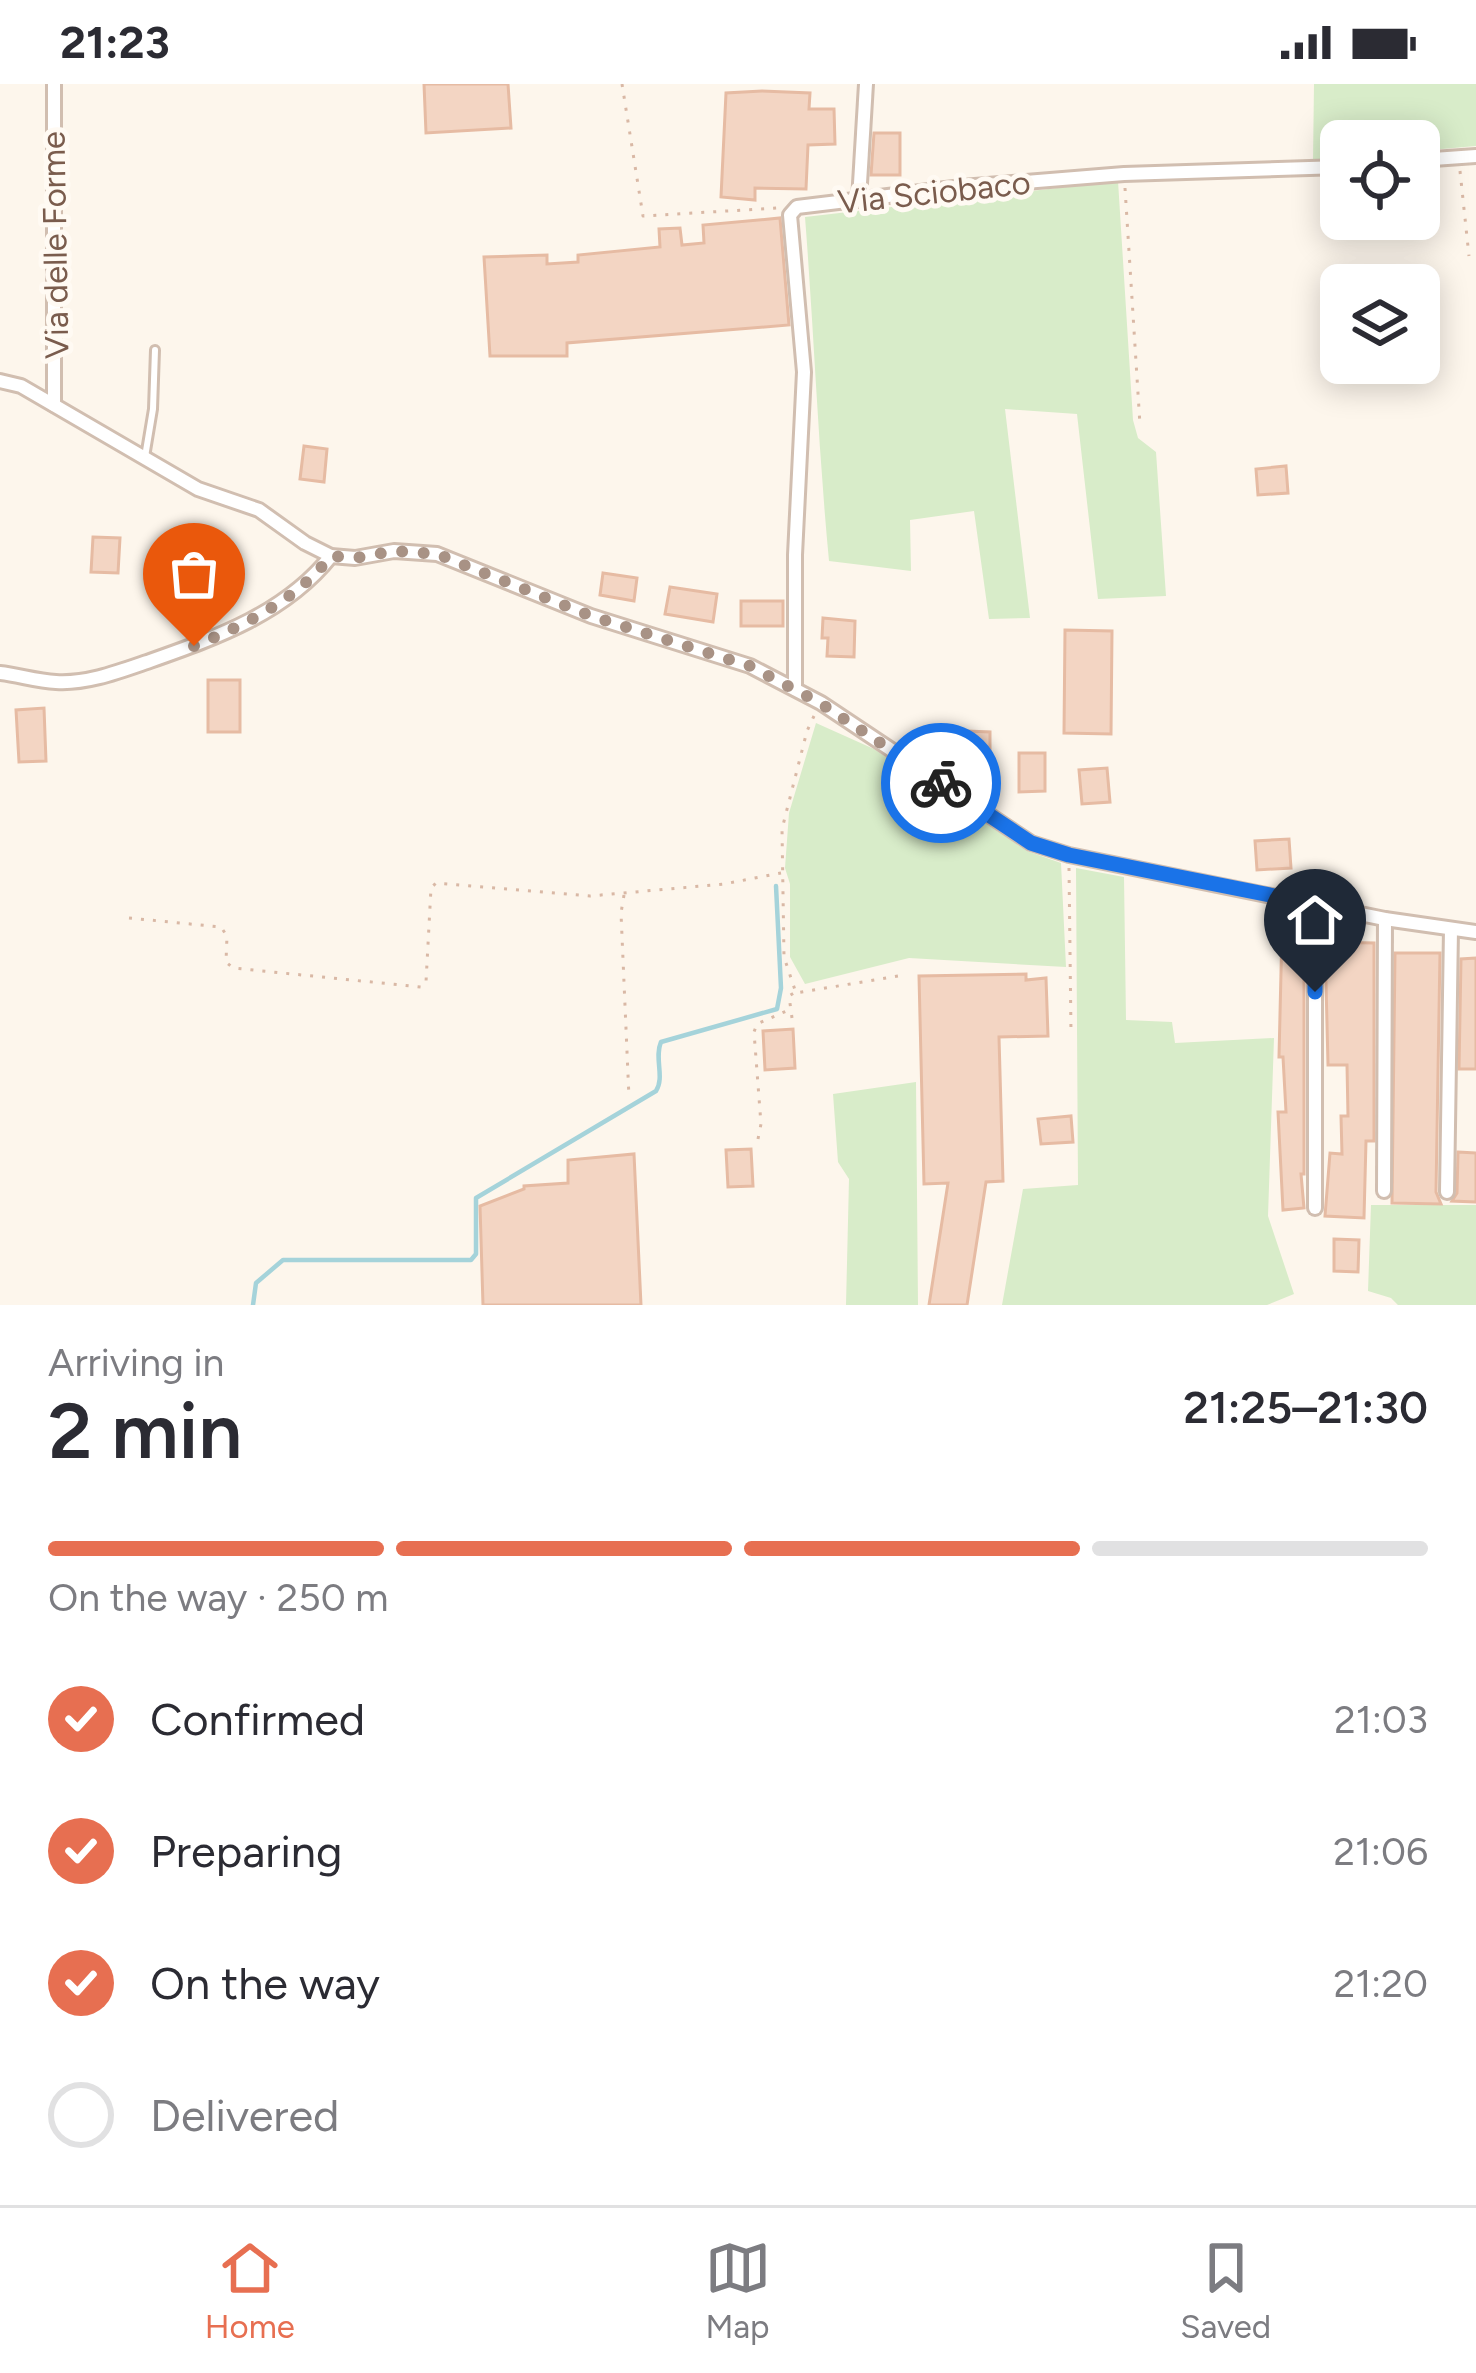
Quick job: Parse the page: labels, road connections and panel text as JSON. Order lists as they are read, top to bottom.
{
  "streets": {
    "street": ["Via Sciobaco", "Via delle Forme"]
  },
  "page": {
    "status": "21:23",
    "heading": ["2 min", "Arriving in", "21:25–21:30"],
    "bar": "On the way · 250 m",
    "list": [
      ["Confirmed", "21:03"],
      ["Preparing", "21:06"],
      ["On the way", "21:20"],
      "Delivered"
    ],
    "tabs": ["Home", "Map", "Saved"]
  }
}
